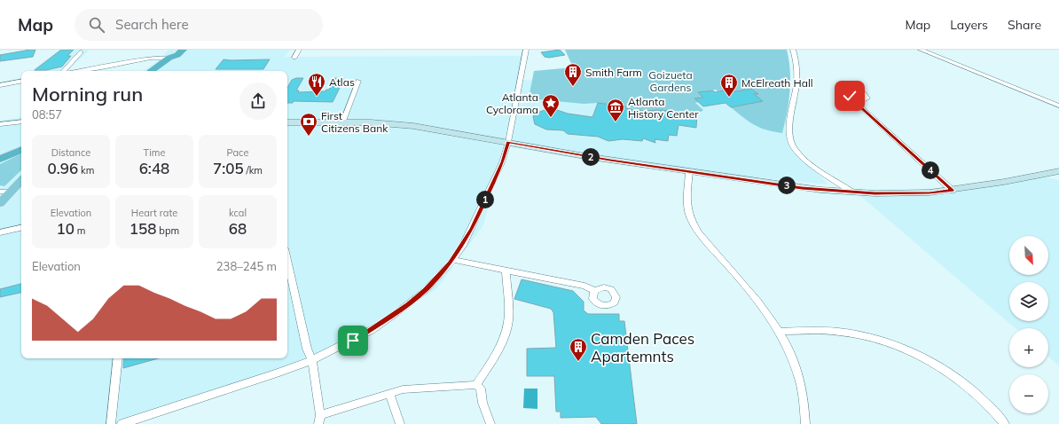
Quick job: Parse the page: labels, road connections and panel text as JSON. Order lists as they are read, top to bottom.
{
  "parks": ["Goizueta Gardens"],
  "places": {
    "building": ["Smith Farm", "McElreath Hall", "Camden Paces Apartemnts"],
    "restaurant": ["Atlas"],
    "place": ["Atlanta Cyclorama"],
    "museum": ["Atlanta History Center"],
    "bank": ["First Citizens Bank"]
  },
  "north": "bottom right",
  "page": {
    "header": "Map",
    "search": "Search here",
    "nav": ["Map", "Layers", "Share"],
    "heading": ["Morning run", "08:57"],
    "stats": [
      ["Distance", "0.96 km"],
      ["Time", "6:48"],
      ["Pace", "7:05 /km"],
      ["Elevation", "10 m"],
      ["Heart rate", "158 bpm"],
      ["kcal", "68"]
    ],
    "pins": [
      "2",
      "4",
      "3",
      "1"
    ],
    "map_buttons": ["+", "−"],
    "chart": ["Elevation", "238–245 m"]
  }
}
